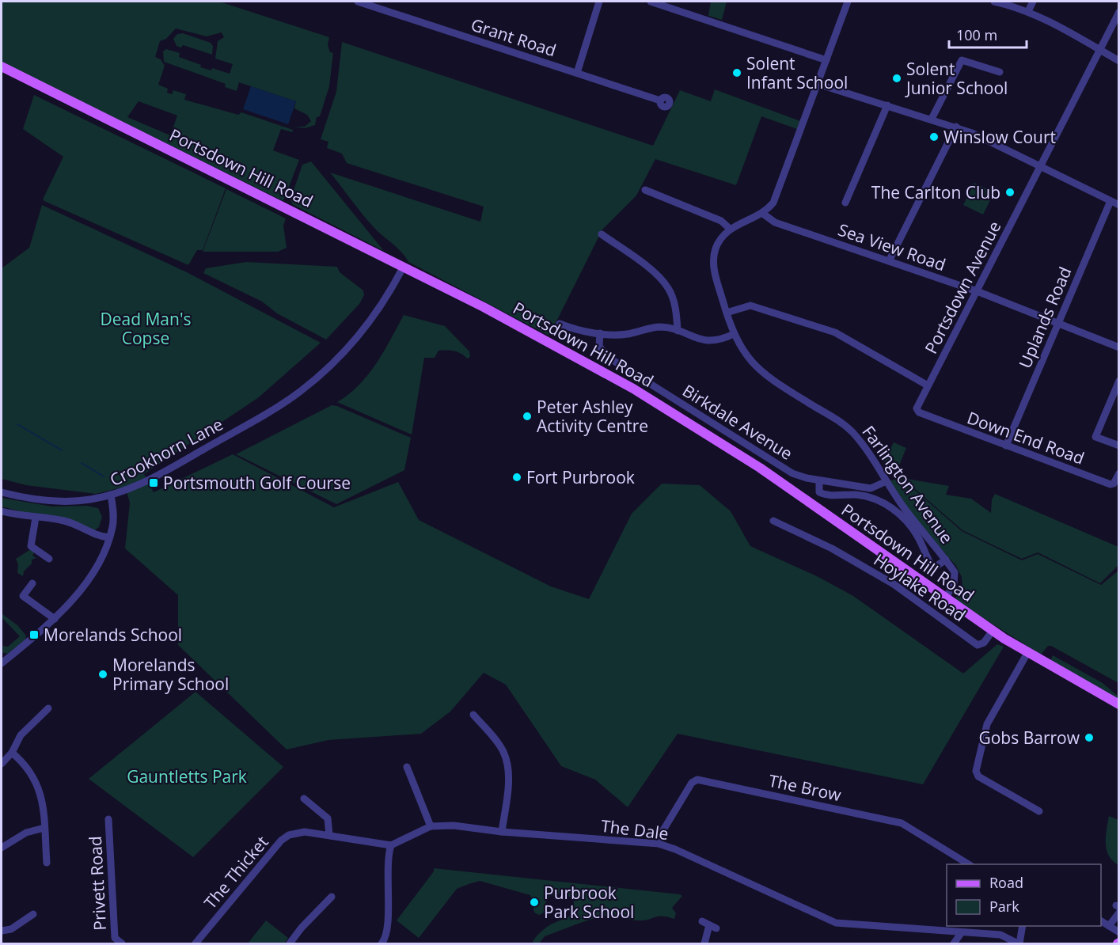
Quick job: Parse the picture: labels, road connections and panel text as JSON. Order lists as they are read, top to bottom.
{
  "streets": {
    "main road": ["Portsdown Hill Road"],
    "street": [
      "Grant Road",
      "Sea View Road",
      "Portsdown Avenue",
      "Uplands Road",
      "Birkdale Avenue",
      "Down End Road",
      "Crookhorn Lane",
      "Farlington Avenue",
      "Hoylake Road",
      "The Brow",
      "The Dale",
      "The Thicket",
      "Privett Road"
    ]
  },
  "crossings": [
    ["Portsdown Hill Road", "Crookhorn Lane"],
    ["Portsdown Hill Road", "Farlington Avenue"],
    ["Portsdown Hill Road", "Hoylake Road"],
    ["Sea View Road", "Portsdown Avenue"],
    ["Sea View Road", "Uplands Road"],
    ["Portsdown Avenue", "Down End Road"],
    ["Uplands Road", "Down End Road"],
    ["Birkdale Avenue", "Farlington Avenue"],
    ["The Brow", "The Dale"],
    ["The Dale", "The Thicket"]
  ],
  "parks": ["Dead Man's Copse", "Gauntletts Park"],
  "places": {
    "other": [
      "Solent Infant School",
      "Solent Junior School",
      "Winslow Court",
      "The Carlton Club",
      "Peter Ashley Activity Centre",
      "Fort Purbrook",
      "Morelands Primary School",
      "Gobs Barrow",
      "Purbrook Park School"
    ],
    "transit": ["Portsmouth Golf Course", "Morelands School"]
  },
  "legend": ["Road", "Park"],
  "scale_bar": "100 m"
}
